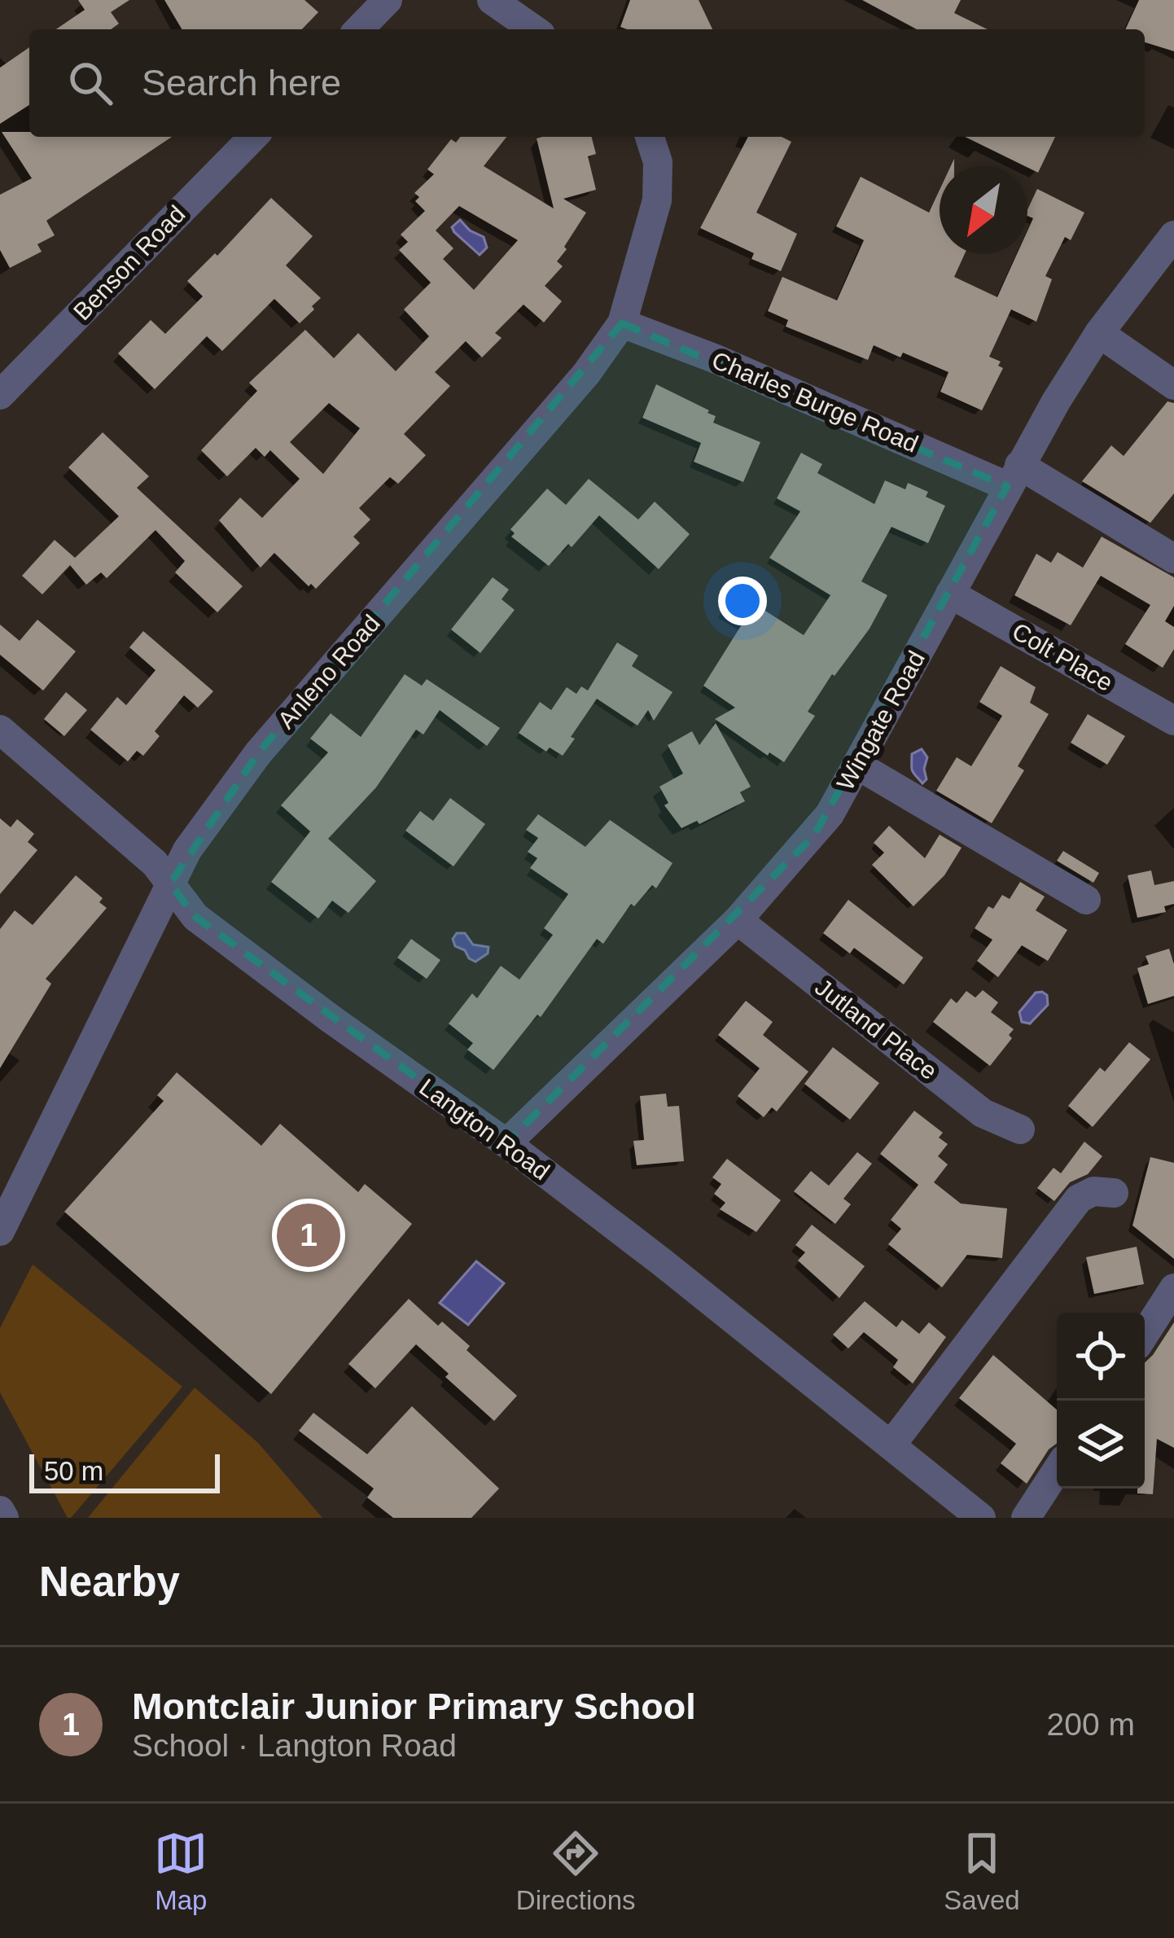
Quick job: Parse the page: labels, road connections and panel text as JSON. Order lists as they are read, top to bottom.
{
  "streets": {
    "street": [
      "Benson Road",
      "Charles Burge Road",
      "Colt Place",
      "Anleno Road",
      "Wingate Road",
      "Jutland Place",
      "Langton Road"
    ]
  },
  "crossings": [
    ["Charles Burge Road", "Anleno Road"],
    ["Charles Burge Road", "Wingate Road"],
    ["Colt Place", "Wingate Road"],
    ["Anleno Road", "Langton Road"],
    ["Wingate Road", "Jutland Place"],
    ["Wingate Road", "Langton Road"]
  ],
  "scale_bar": "50 m",
  "north": "bottom left",
  "page": {
    "search": "Search here",
    "pins": "1",
    "scale": "50 m",
    "heading": "Nearby",
    "list": [
      {
        "mark": "1",
        "name": "Montclair Junior Primary School",
        "note": "School · Langton Road",
        "value": "200 m"
      }
    ],
    "nav": ["Map", "Directions", "Saved"]
  }
}
